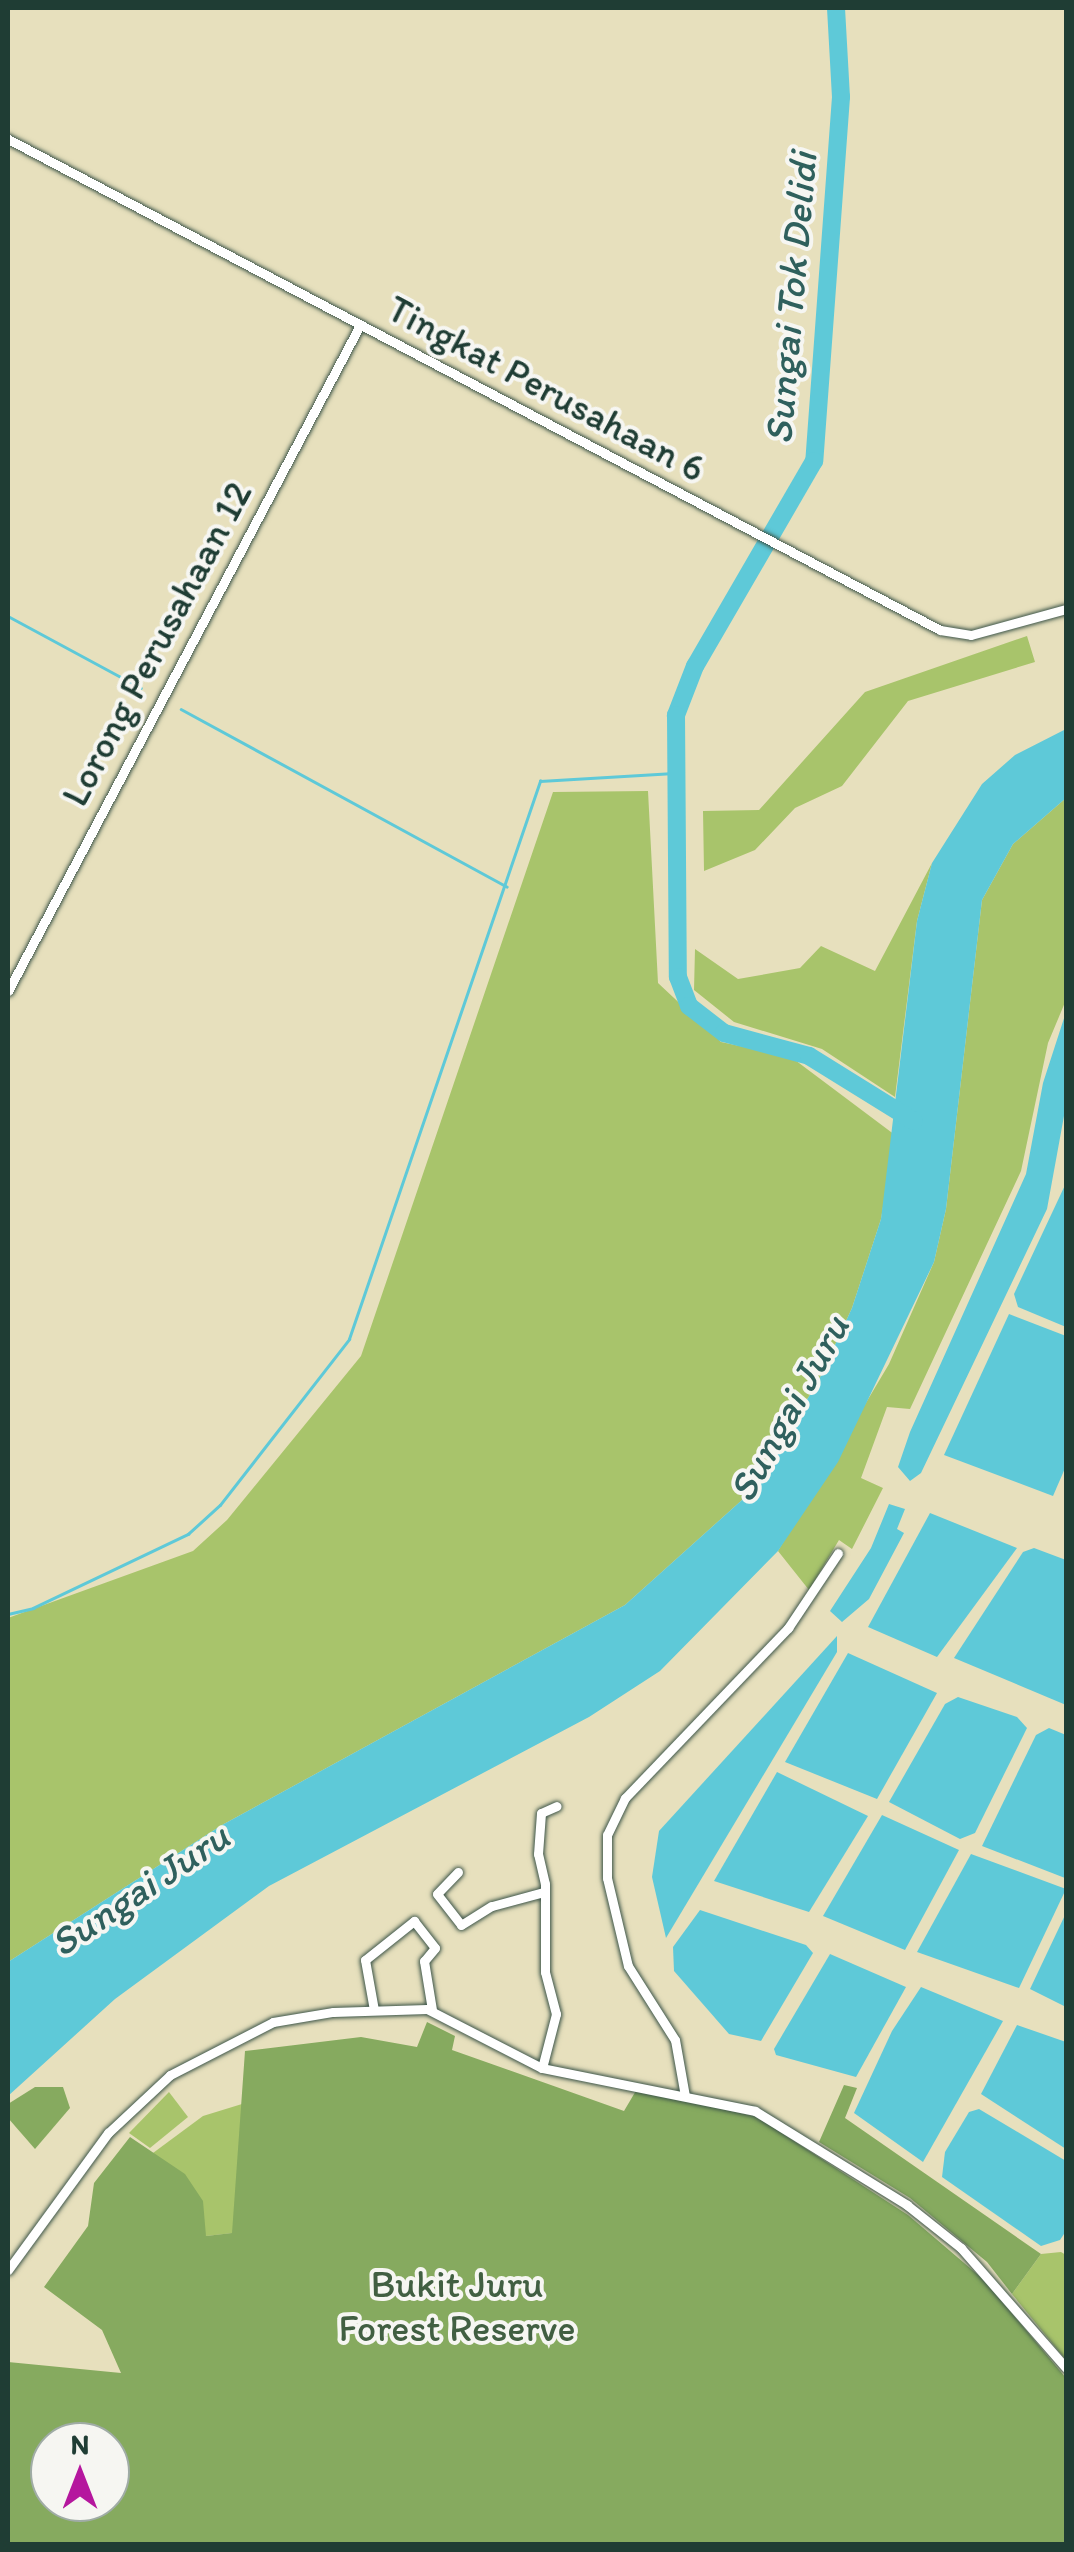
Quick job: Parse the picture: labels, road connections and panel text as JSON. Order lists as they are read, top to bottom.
{
  "streets": {
    "street": ["Tingkat Perusahaan 6", "Lorong Perusahaan 12"]
  },
  "crossings": [
    ["Tingkat Perusahaan 6", "Lorong Perusahaan 12"]
  ],
  "water": ["Sungai Tok Delidi", "Sungai Juru"],
  "parks": ["Bukit Juru Forest Reserve"],
  "north": "top"
}
